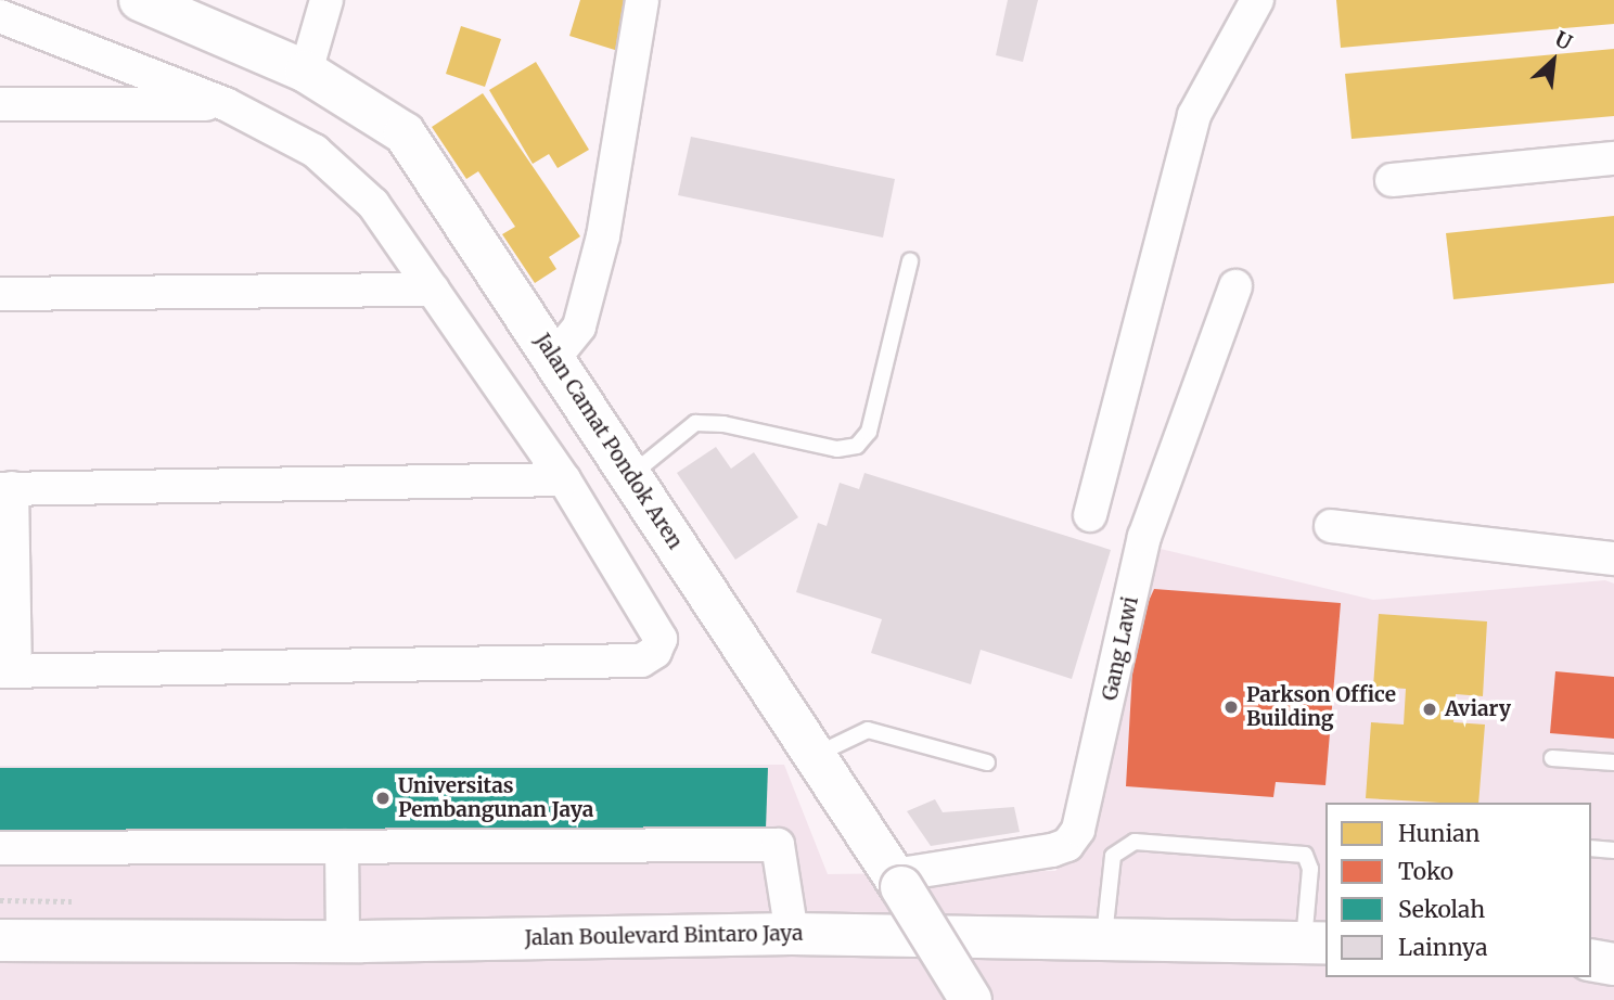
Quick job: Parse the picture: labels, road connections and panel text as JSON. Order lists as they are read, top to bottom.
{
  "streets": {
    "main road": ["Jalan Camat Pondok Aren", "Jalan Boulevard Bintaro Jaya"],
    "street": ["Gang Lawi"]
  },
  "crossings": [
    ["Jalan Camat Pondok Aren", "Gang Lawi"]
  ],
  "places": ["Parkson Office Building", "Aviary", "Universitas Pembangunan Jaya"],
  "legend": [
    "Hunian",
    "Toko",
    "Sekolah",
    "Lainnya"
  ],
  "north": "top right"
}
